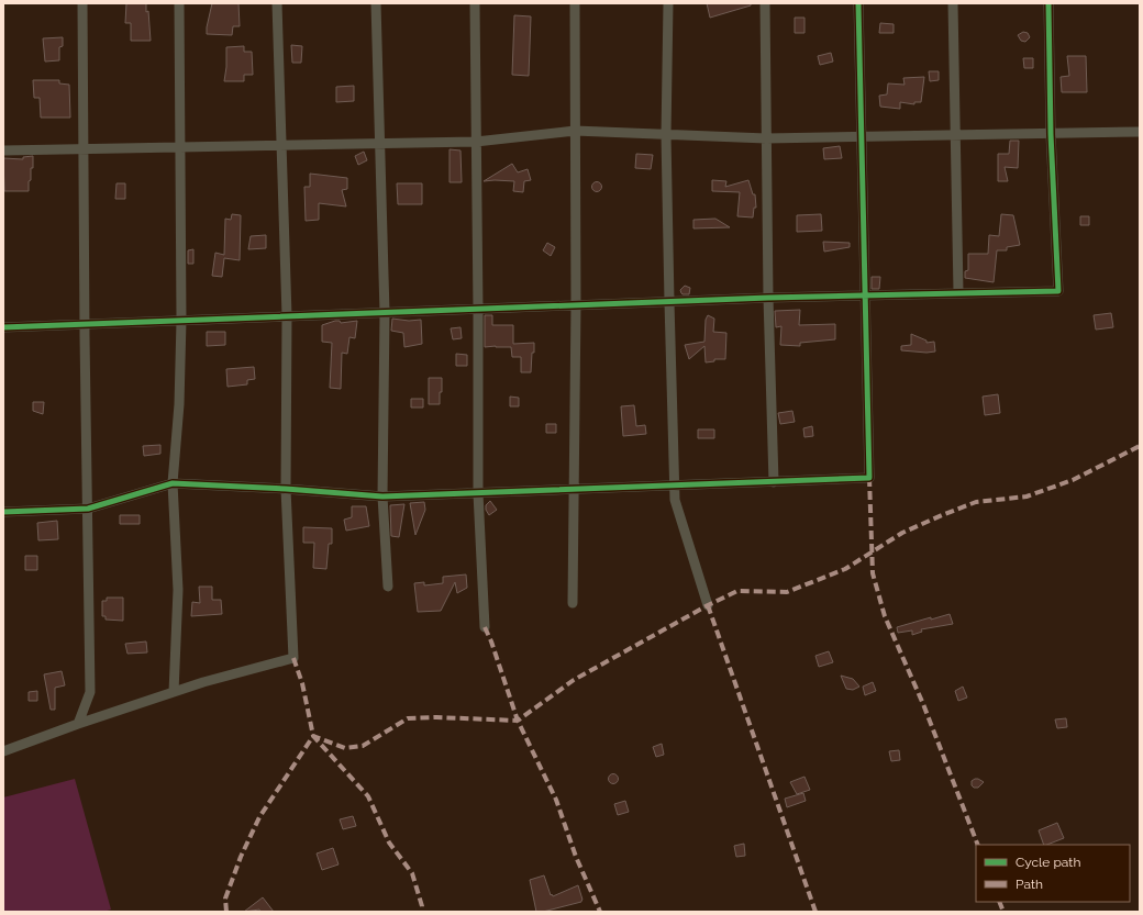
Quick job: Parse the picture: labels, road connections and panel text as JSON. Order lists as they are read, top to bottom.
{
  "legend": ["Cycle path", "Path"]
}
